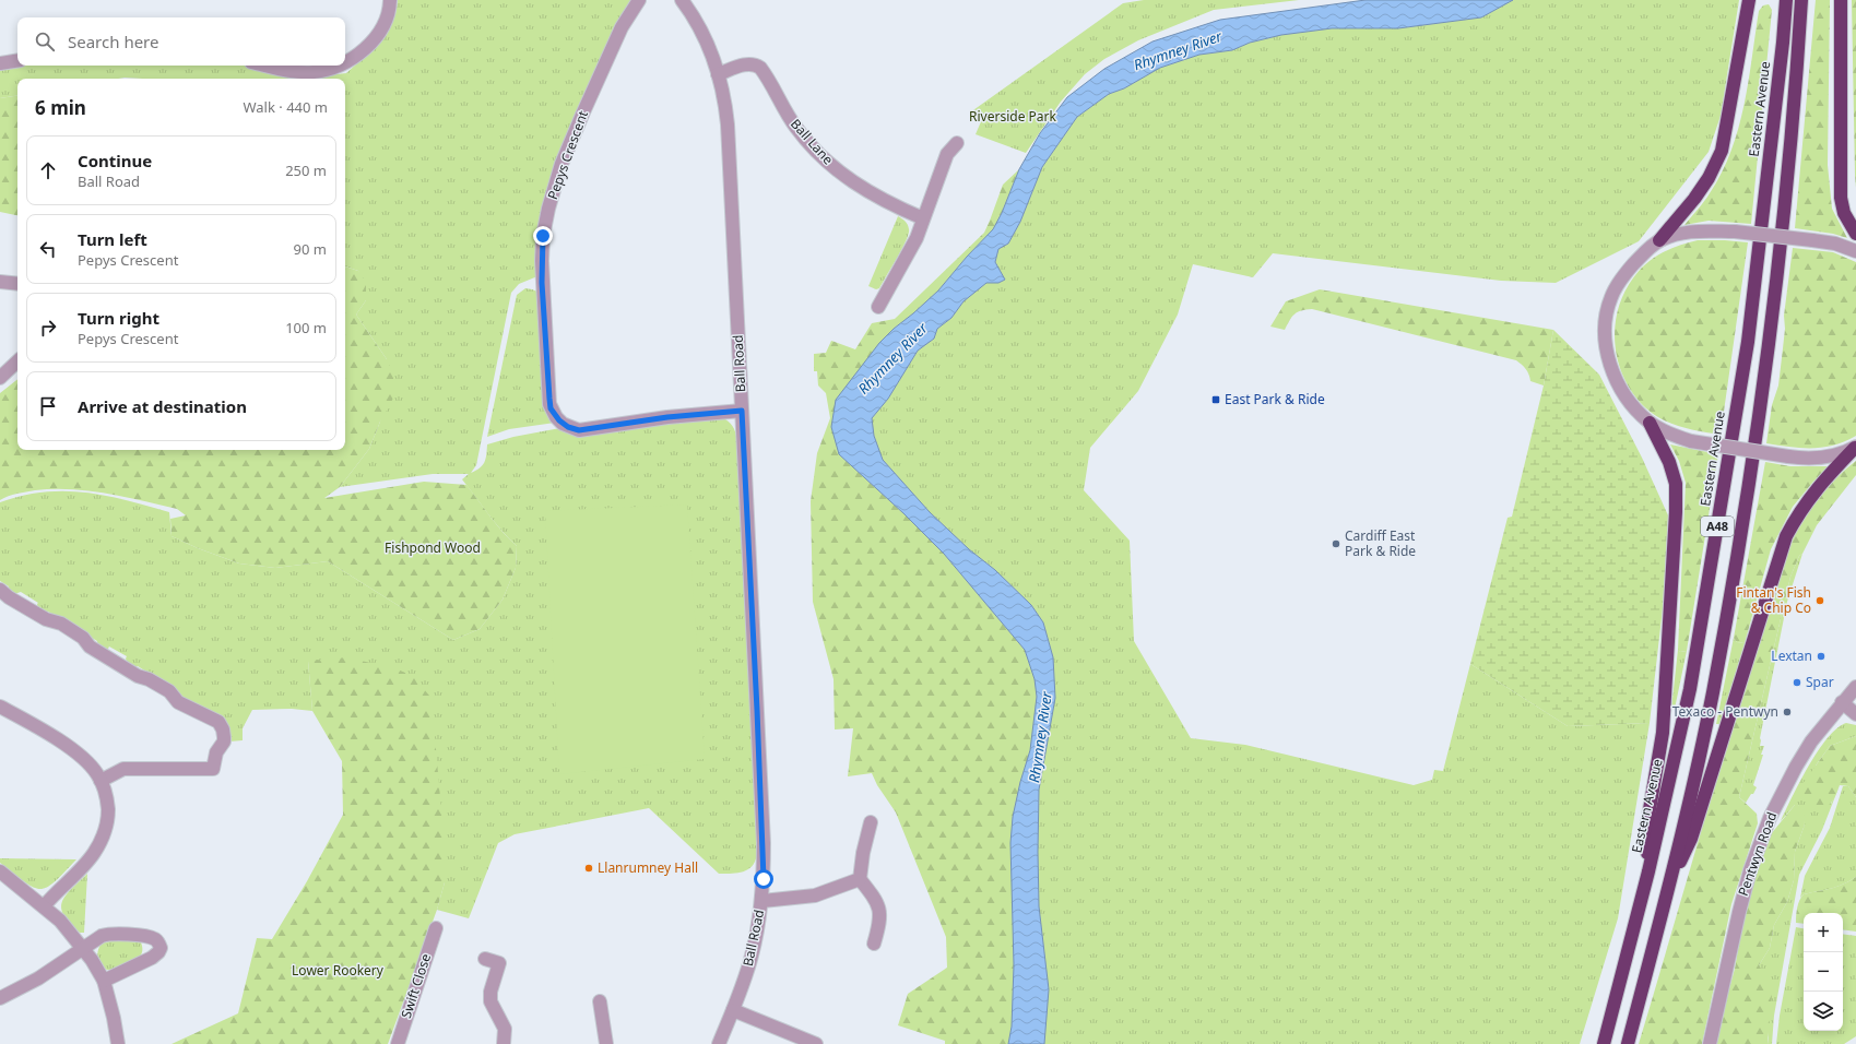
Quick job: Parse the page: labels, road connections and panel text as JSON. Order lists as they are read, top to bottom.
{
  "streets": {
    "highway": ["Eastern Avenue", "A48"],
    "street": [
      "Ball Lane",
      "Pepys Crescent",
      "Ball Road",
      "Pentwyn Road",
      "Swift Close"
    ]
  },
  "crossings": [
    ["Ball Lane", "Ball Road"],
    ["Pepys Crescent", "Ball Road"]
  ],
  "water": ["Rhymney River"],
  "parks": ["Riverside Park", "Fishpond Wood", "Lower Rookery"],
  "places": {
    "transit": ["East Park & Ride"],
    "other": [
      "Cardiff East Park & Ride",
      "Fintan's Fish & Chip Co",
      "Lextan",
      "Spar",
      "Texaco - Pentwyn",
      "Llanrumney Hall"
    ]
  },
  "page": {
    "search": "Search here",
    "heading": ["6 min", "Walk · 440 m"],
    "list": [
      ["Continue", "Ball Road", "250 m"],
      ["Turn left", "Pepys Crescent", "90 m"],
      ["Turn right", "Pepys Crescent", "100 m"],
      "Arrive at destination"
    ],
    "map_buttons": ["+", "−"]
  }
}
